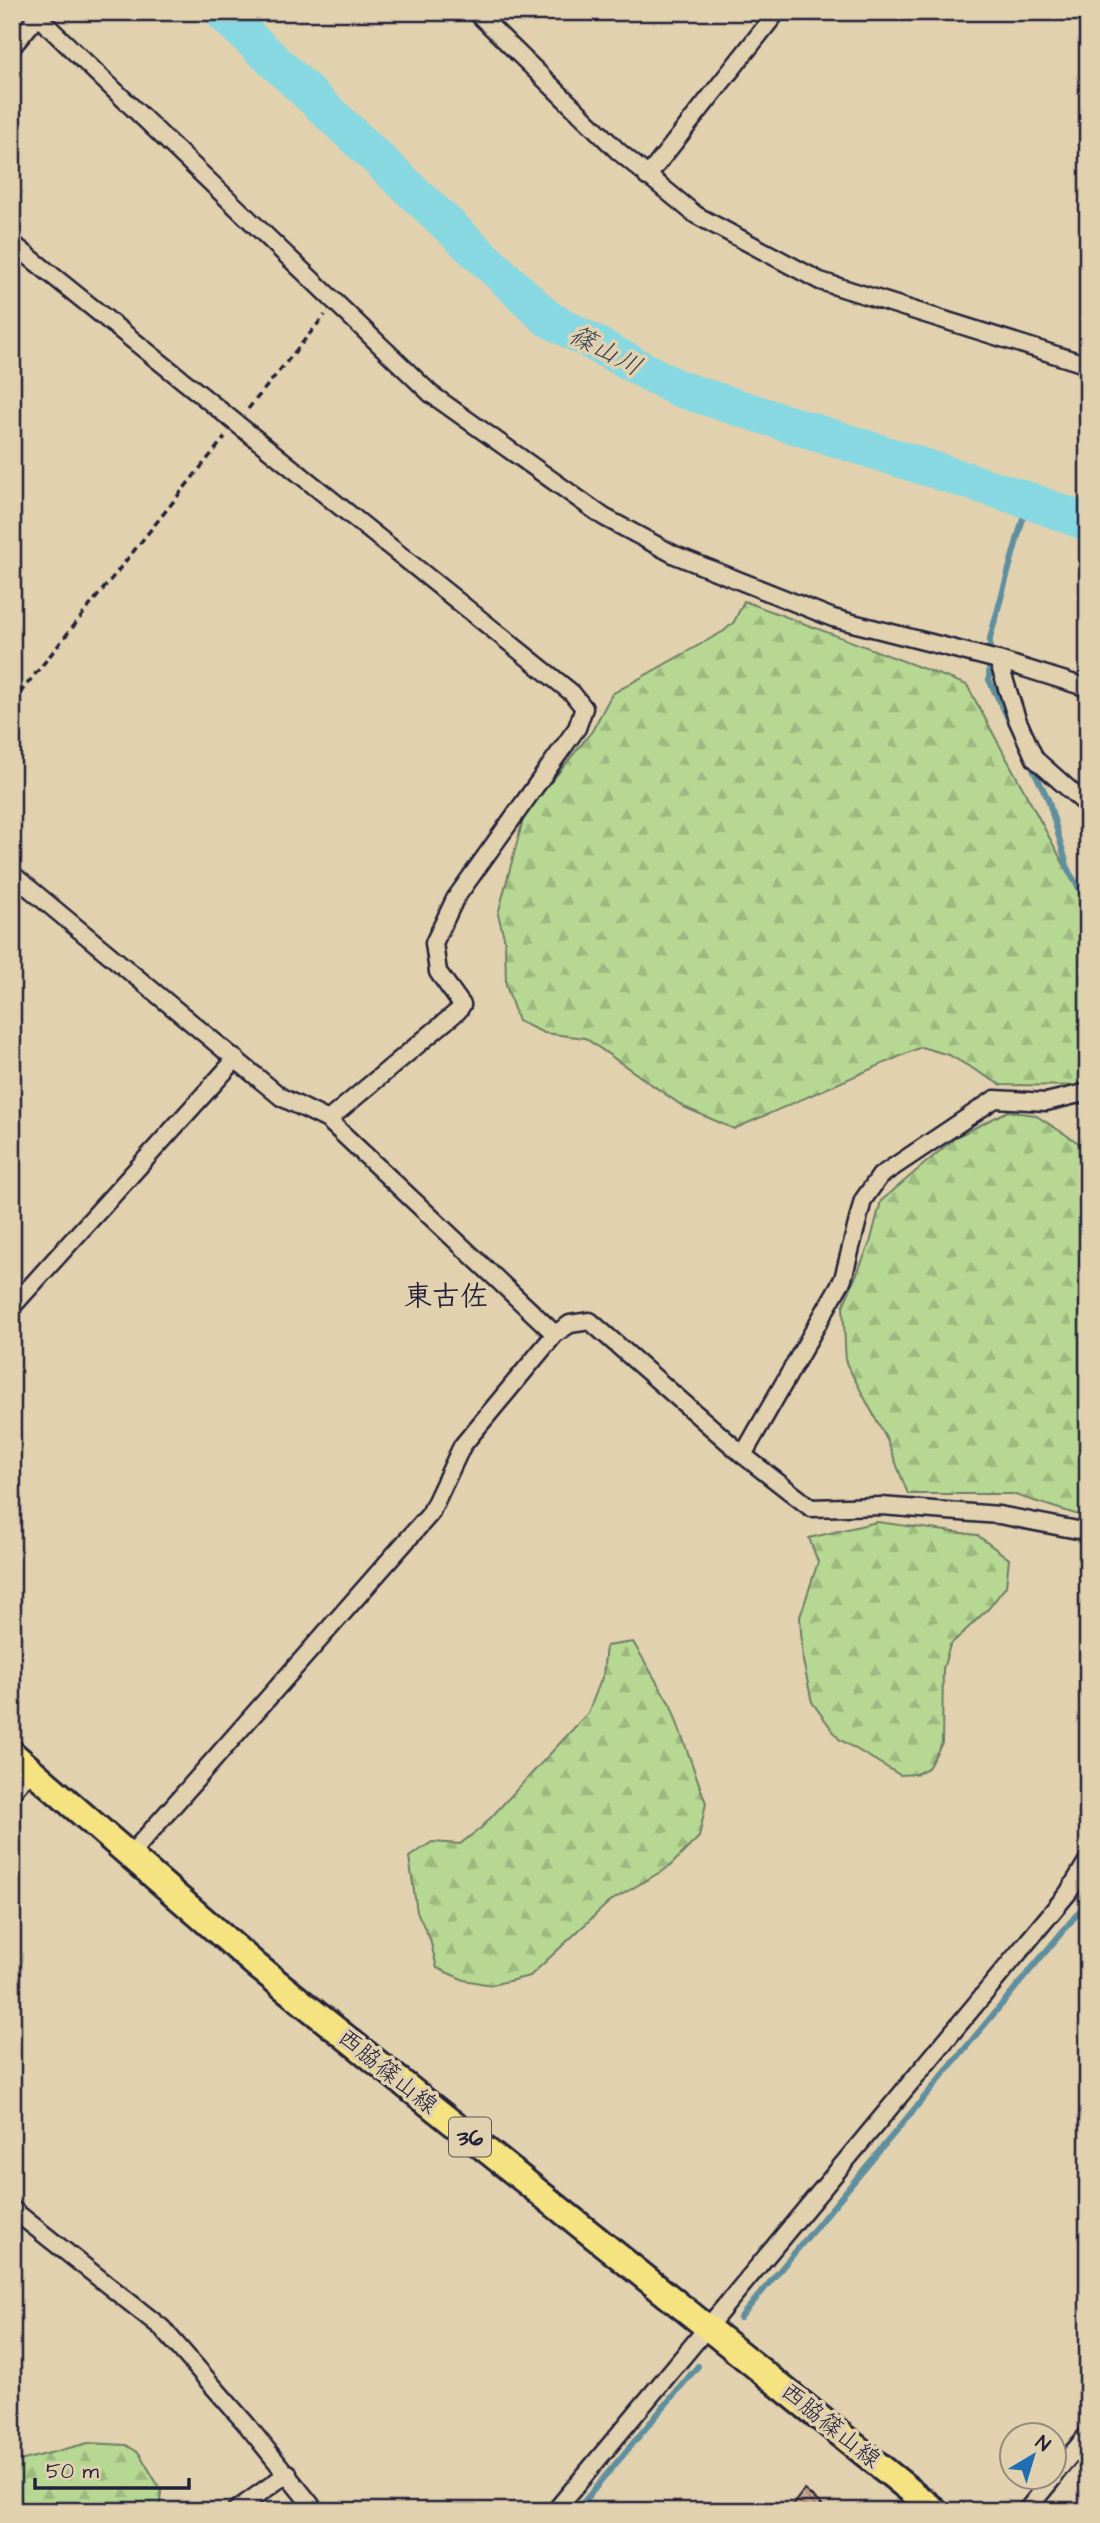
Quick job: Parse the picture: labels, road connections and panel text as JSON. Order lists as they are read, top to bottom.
{
  "streets": {
    "main road": ["西脇篠山線", "36"]
  },
  "districts": ["東古佐"],
  "water": ["篠山川"],
  "scale_bar": "50 m",
  "north": "top right"
}
